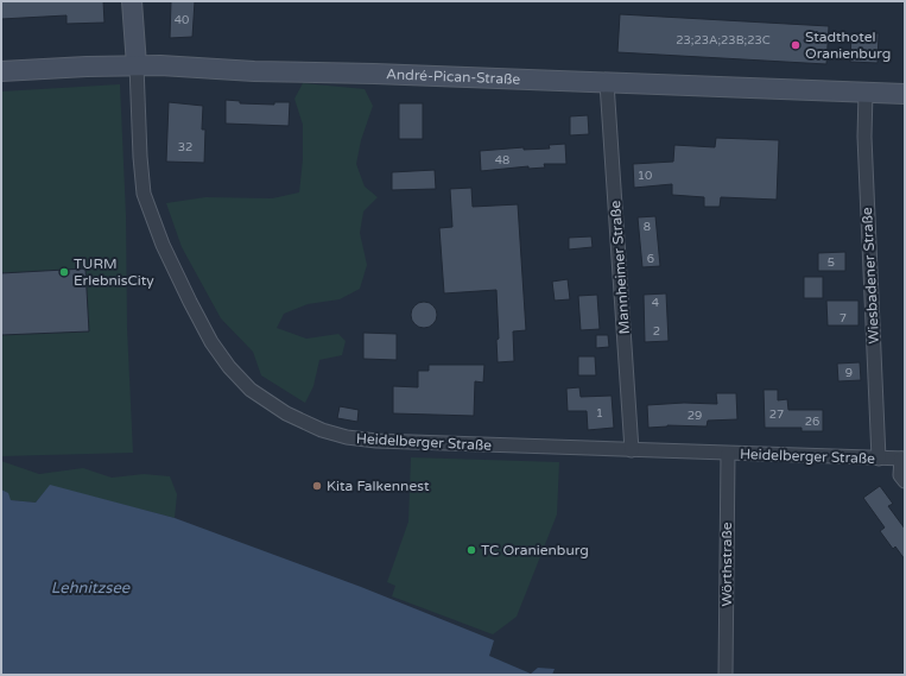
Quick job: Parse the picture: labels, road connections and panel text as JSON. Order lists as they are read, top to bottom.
{
  "streets": {
    "street": [
      "André-Pican-Straße",
      "Mannheimer Straße",
      "Wiesbadener Straße",
      "Heidelberger Straße",
      "Wörthstraße"
    ]
  },
  "crossings": [
    ["André-Pican-Straße", "Mannheimer Straße"],
    ["André-Pican-Straße", "Wiesbadener Straße"],
    ["André-Pican-Straße", "Heidelberger Straße"],
    ["Mannheimer Straße", "Heidelberger Straße"],
    ["Wiesbadener Straße", "Heidelberger Straße"],
    ["Heidelberger Straße", "Wörthstraße"]
  ],
  "water": ["Lehnitzsee"],
  "places": [
    "Stadthotel Oranienburg",
    "TURM ErlebnisCity",
    "Kita Falkennest",
    "TC Oranienburg"
  ],
  "house_numbers": [
    "40",
    "23;23A;23B;23C",
    "32",
    "48",
    "10",
    "8",
    "6",
    "5",
    "4",
    "7",
    "2",
    "9",
    "1",
    "27",
    "29",
    "26"
  ]
}
